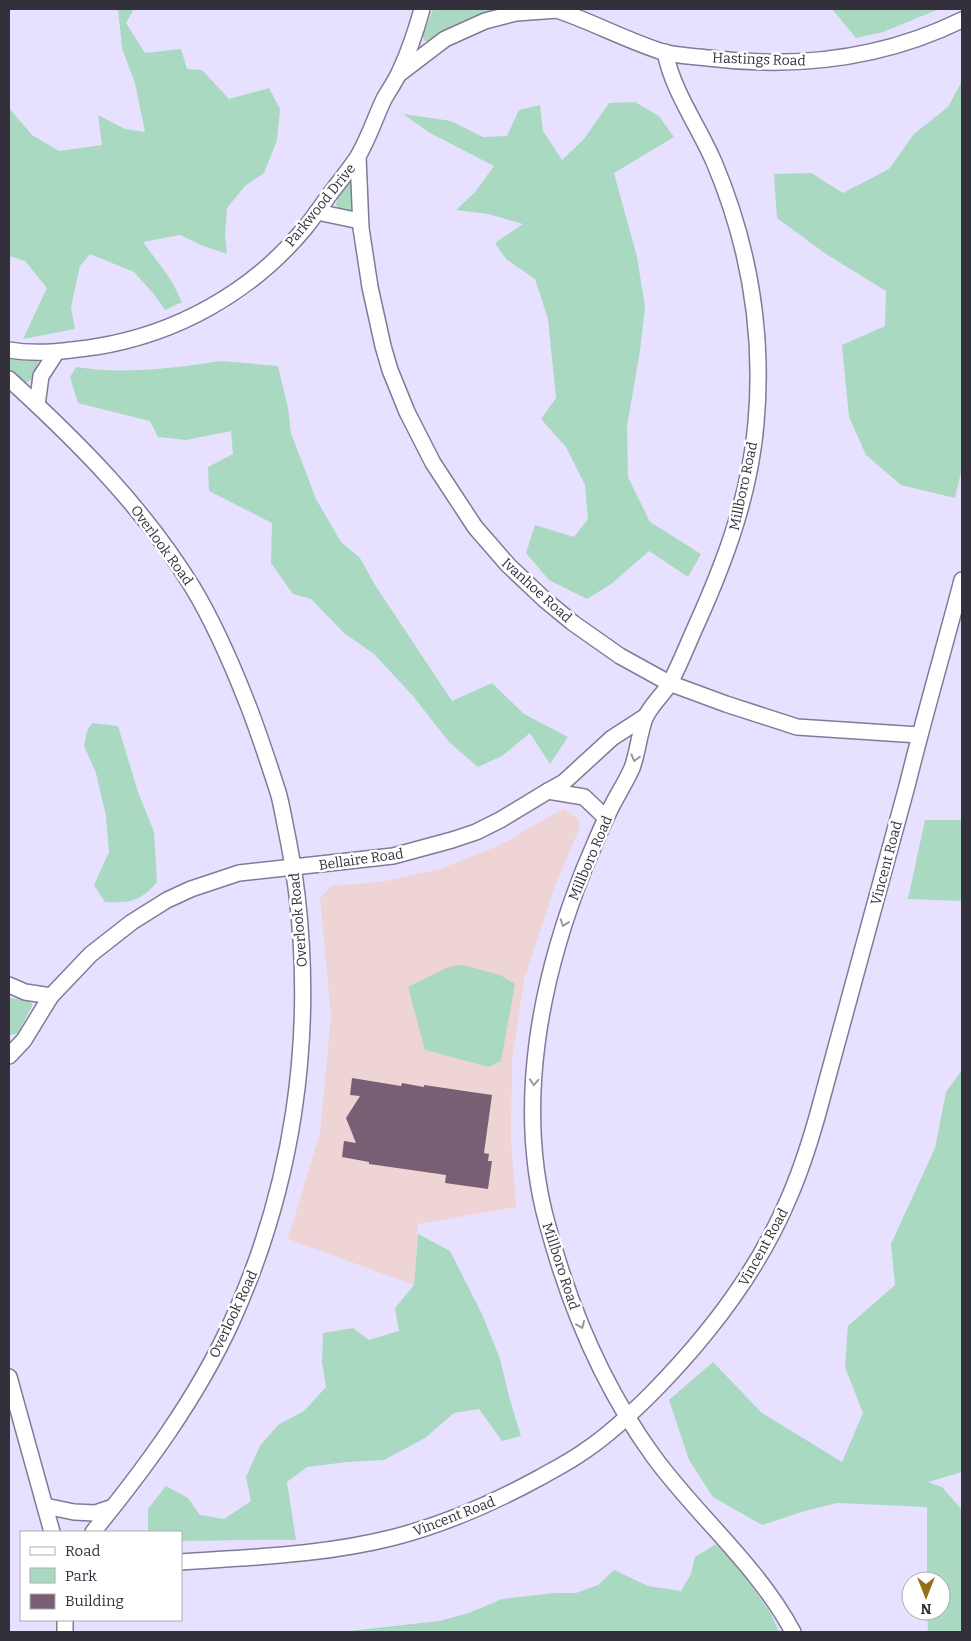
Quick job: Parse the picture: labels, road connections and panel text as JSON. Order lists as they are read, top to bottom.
{
  "streets": {
    "street": [
      "Hastings Road",
      "Parkwood Drive",
      "Millboro Road",
      "Overlook Road",
      "Ivanhoe Road",
      "Bellaire Road",
      "Vincent Road"
    ]
  },
  "crossings": [
    ["Hastings Road", "Parkwood Drive"],
    ["Hastings Road", "Millboro Road"],
    ["Parkwood Drive", "Ivanhoe Road"],
    ["Millboro Road", "Ivanhoe Road"],
    ["Millboro Road", "Bellaire Road"],
    ["Millboro Road", "Vincent Road"],
    ["Overlook Road", "Bellaire Road"],
    ["Ivanhoe Road", "Vincent Road"]
  ],
  "one_way": ["Millboro Road"],
  "legend": ["Road", "Park", "Building"],
  "north": "bottom"
}
